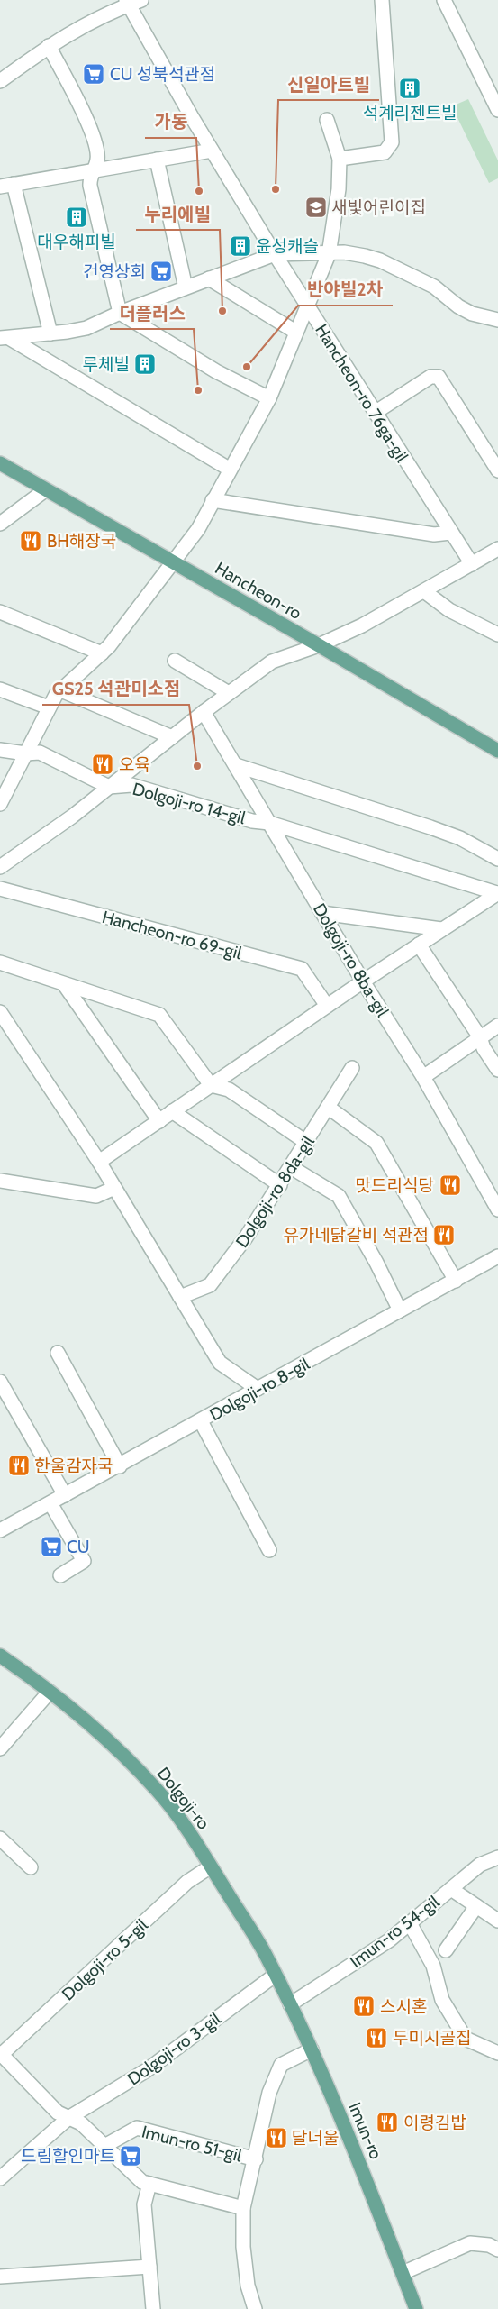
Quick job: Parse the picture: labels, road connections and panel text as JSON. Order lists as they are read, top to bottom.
{
  "streets": {
    "main road": ["Hancheon-ro", "Dolgoji-ro", "Imun-ro"],
    "street": [
      "Hancheon-ro 76ga-gil",
      "Dolgoji-ro 14-gil",
      "Hancheon-ro 69-gil",
      "Dolgoji-ro 8ba-gil",
      "Dolgoji-ro 8da-gil",
      "Dolgoji-ro 8-gil",
      "Imun-ro 54-gil",
      "Dolgoji-ro 5-gil",
      "Dolgoji-ro 3-gil",
      "Imun-ro 51-gil"
    ]
  },
  "crossings": [
    ["Hancheon-ro 76ga-gil", "Dolgoji-ro 14-gil"],
    ["Hancheon-ro", "Dolgoji-ro 14-gil"],
    ["Dolgoji-ro 14-gil", "Dolgoji-ro 8ba-gil"],
    ["Dolgoji-ro", "Imun-ro 54-gil"],
    ["Dolgoji-ro", "Dolgoji-ro 5-gil"],
    ["Dolgoji-ro", "Dolgoji-ro 3-gil"],
    ["Dolgoji-ro", "Imun-ro"],
    ["Imun-ro 54-gil", "Imun-ro"],
    ["Imun-ro", "Imun-ro 51-gil"]
  ],
  "places": {
    "supermarket": [
      "CU 성북석관점",
      "건영상회",
      "CU",
      "드림할인마트"
    ],
    "building": [
      "석계리젠트빌",
      "대우해피빌",
      "윤성캐슬",
      "루체빌"
    ],
    "other": [
      "신일아트빌",
      "가동",
      "누리에빌",
      "반야빌2차",
      "더플러스",
      "GS25 석관미소점"
    ],
    "school or university": ["새빛어린이집"],
    "restaurant": [
      "BH해장국",
      "오육",
      "맛드리식당",
      "유가네닭갈비 석관점",
      "한울감자국",
      "스시혼",
      "두미시골집",
      "이령김밥",
      "달너울"
    ]
  }
}
